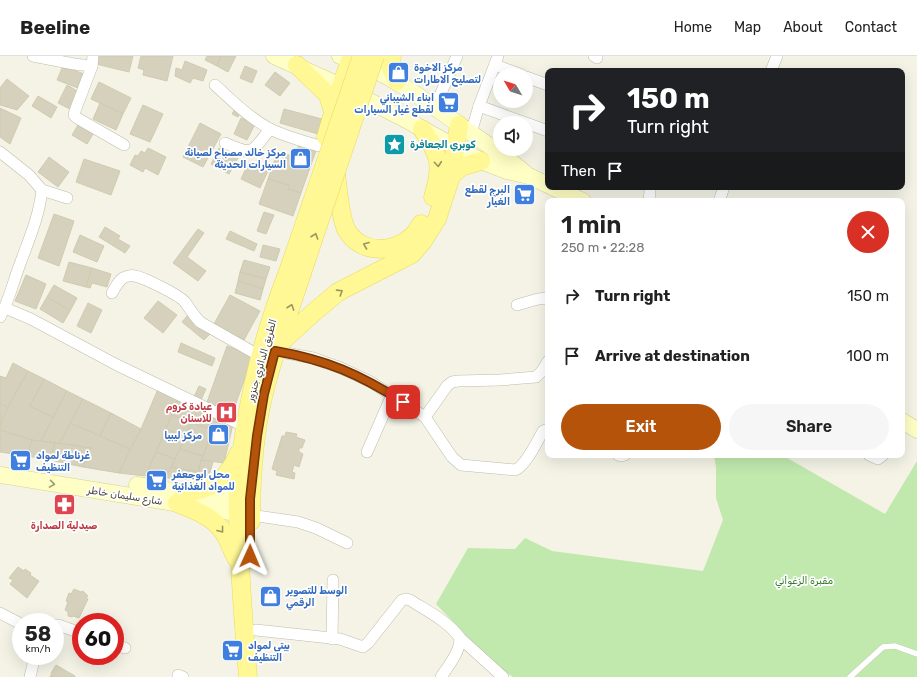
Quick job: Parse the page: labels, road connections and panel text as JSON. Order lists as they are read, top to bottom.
{
  "streets": {
    "main road": ["الطريق الدائري جنزور", "شارع سليمان خاطر"]
  },
  "crossings": [
    ["الطريق الدائري جنزور", "شارع سليمان خاطر"]
  ],
  "parks": ["مقبرة الزغواني"],
  "places": {
    "shop": [
      "مركز الاخوة لتصليح الاطارات",
      "مركز خالد مصباح لصيانة السيارات الحديثة",
      "مركز ليبيا",
      "الوسط للتصوير الرقمي"
    ],
    "supermarket": [
      "ابناء الشيباني لقطع غيار السيارات",
      "البرج لقطع الغيار",
      "غرناطة لمواد التنظيف",
      "محل ابوجعفر للمواد الغذائية",
      "بيتي لمواد التنظيف"
    ],
    "place": ["كوبري الجعافرة"],
    "hospital": ["عيادة كروم للاسنان"],
    "pharmacy": ["صيدلية الصدارة"]
  },
  "north": "top left",
  "page": {
    "header": "Beeline",
    "nav": [
      "Home",
      "Map",
      "About",
      "Contact"
    ],
    "turn": ["150 m", "Turn right"],
    "then": "Then",
    "heading": ["1 min", "250 m · 22:28"],
    "list": [
      {
        "name": "Turn right",
        "value": "150 m"
      },
      {
        "name": "Arrive at destination",
        "value": "100 m"
      }
    ],
    "buttons": ["Exit", "Share"],
    "speed": "58 km/h",
    "limit": "60"
  }
}
